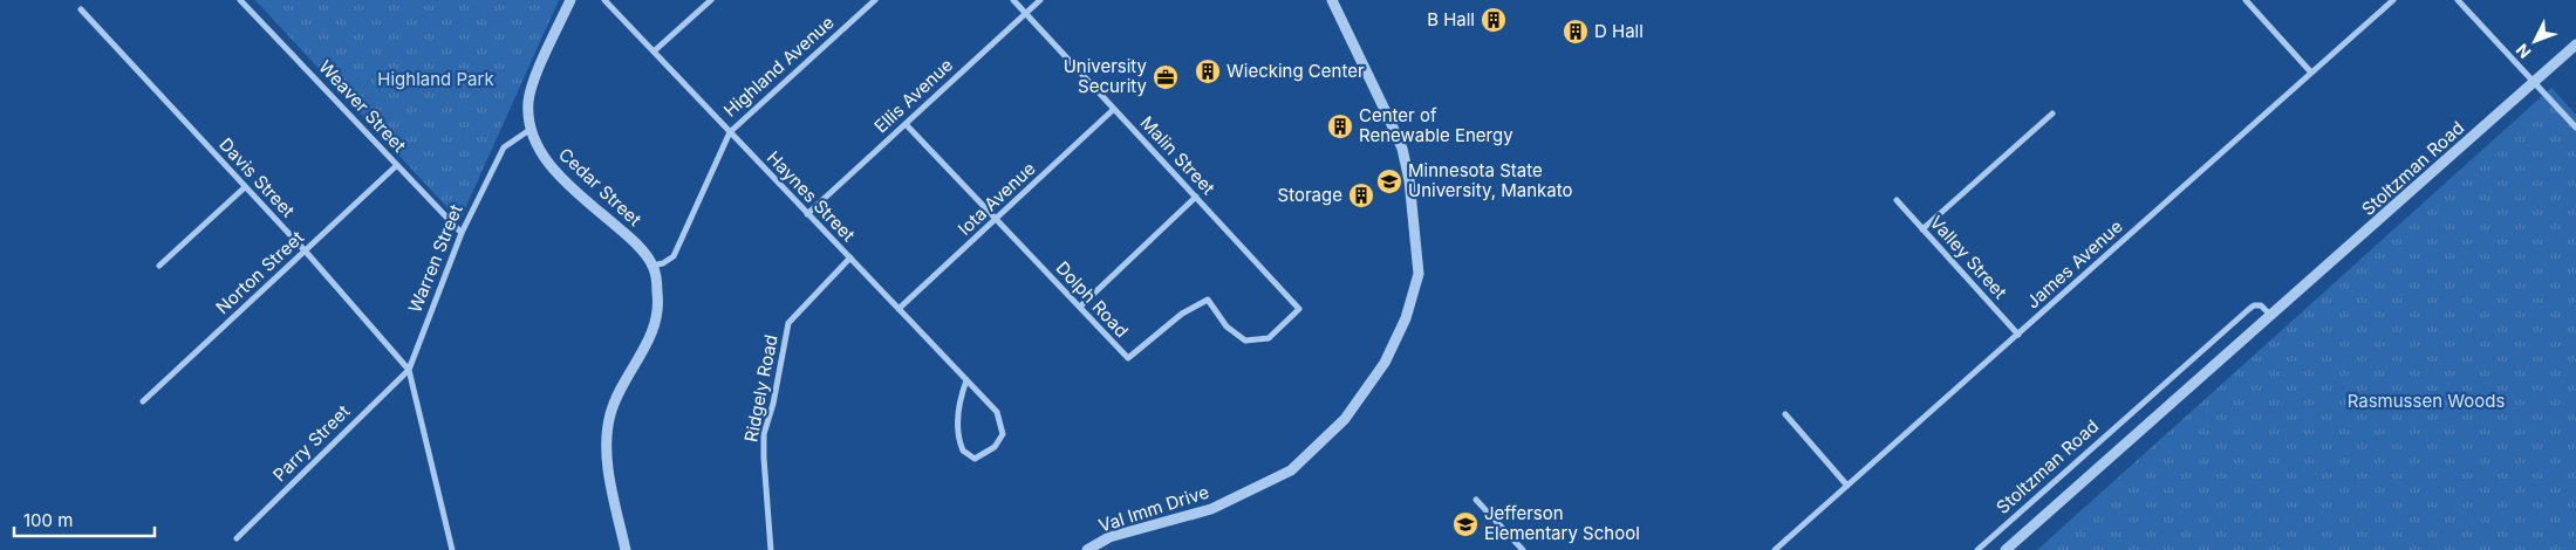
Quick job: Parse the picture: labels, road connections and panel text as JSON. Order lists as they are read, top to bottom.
{
  "streets": {
    "street": [
      "Highland Avenue",
      "Ellis Avenue",
      "Weaver Street",
      "Malin Street",
      "Stoltzman Road",
      "Davis Street",
      "Cedar Street",
      "Haynes Street",
      "Iota Avenue",
      "Valley Street",
      "Warren Street",
      "James Avenue",
      "Norton Street",
      "Dolph Road",
      "Ridgely Road",
      "Parry Street",
      "Val Imm Drive"
    ]
  },
  "crossings": [
    ["Highland Avenue", "Cedar Street"],
    ["Highland Avenue", "Haynes Street"],
    ["Ellis Avenue", "Malin Street"],
    ["Ellis Avenue", "Haynes Street"],
    ["Ellis Avenue", "Dolph Road"],
    ["Weaver Street", "Warren Street"],
    ["Weaver Street", "Norton Street"],
    ["Malin Street", "Iota Avenue"],
    ["Malin Street", "Dolph Road"],
    ["Davis Street", "Warren Street"],
    ["Davis Street", "Norton Street"],
    ["Davis Street", "Parry Street"],
    ["Cedar Street", "Warren Street"],
    ["Haynes Street", "Iota Avenue"],
    ["Haynes Street", "Ridgely Road"],
    ["Iota Avenue", "Dolph Road"],
    ["Valley Street", "James Avenue"],
    ["Warren Street", "Parry Street"]
  ],
  "parks": ["Highland Park", "Rasmussen Woods"],
  "places": {
    "building": [
      "B Hall",
      "D Hall",
      "Wiecking Center",
      "Center of Renewable Energy",
      "Storage"
    ],
    "office": ["University Security"],
    "school or university": ["Minnesota State University, Mankato", "Jefferson Elementary School"]
  },
  "scale_bar": "100 m",
  "north": "bottom left"
}
